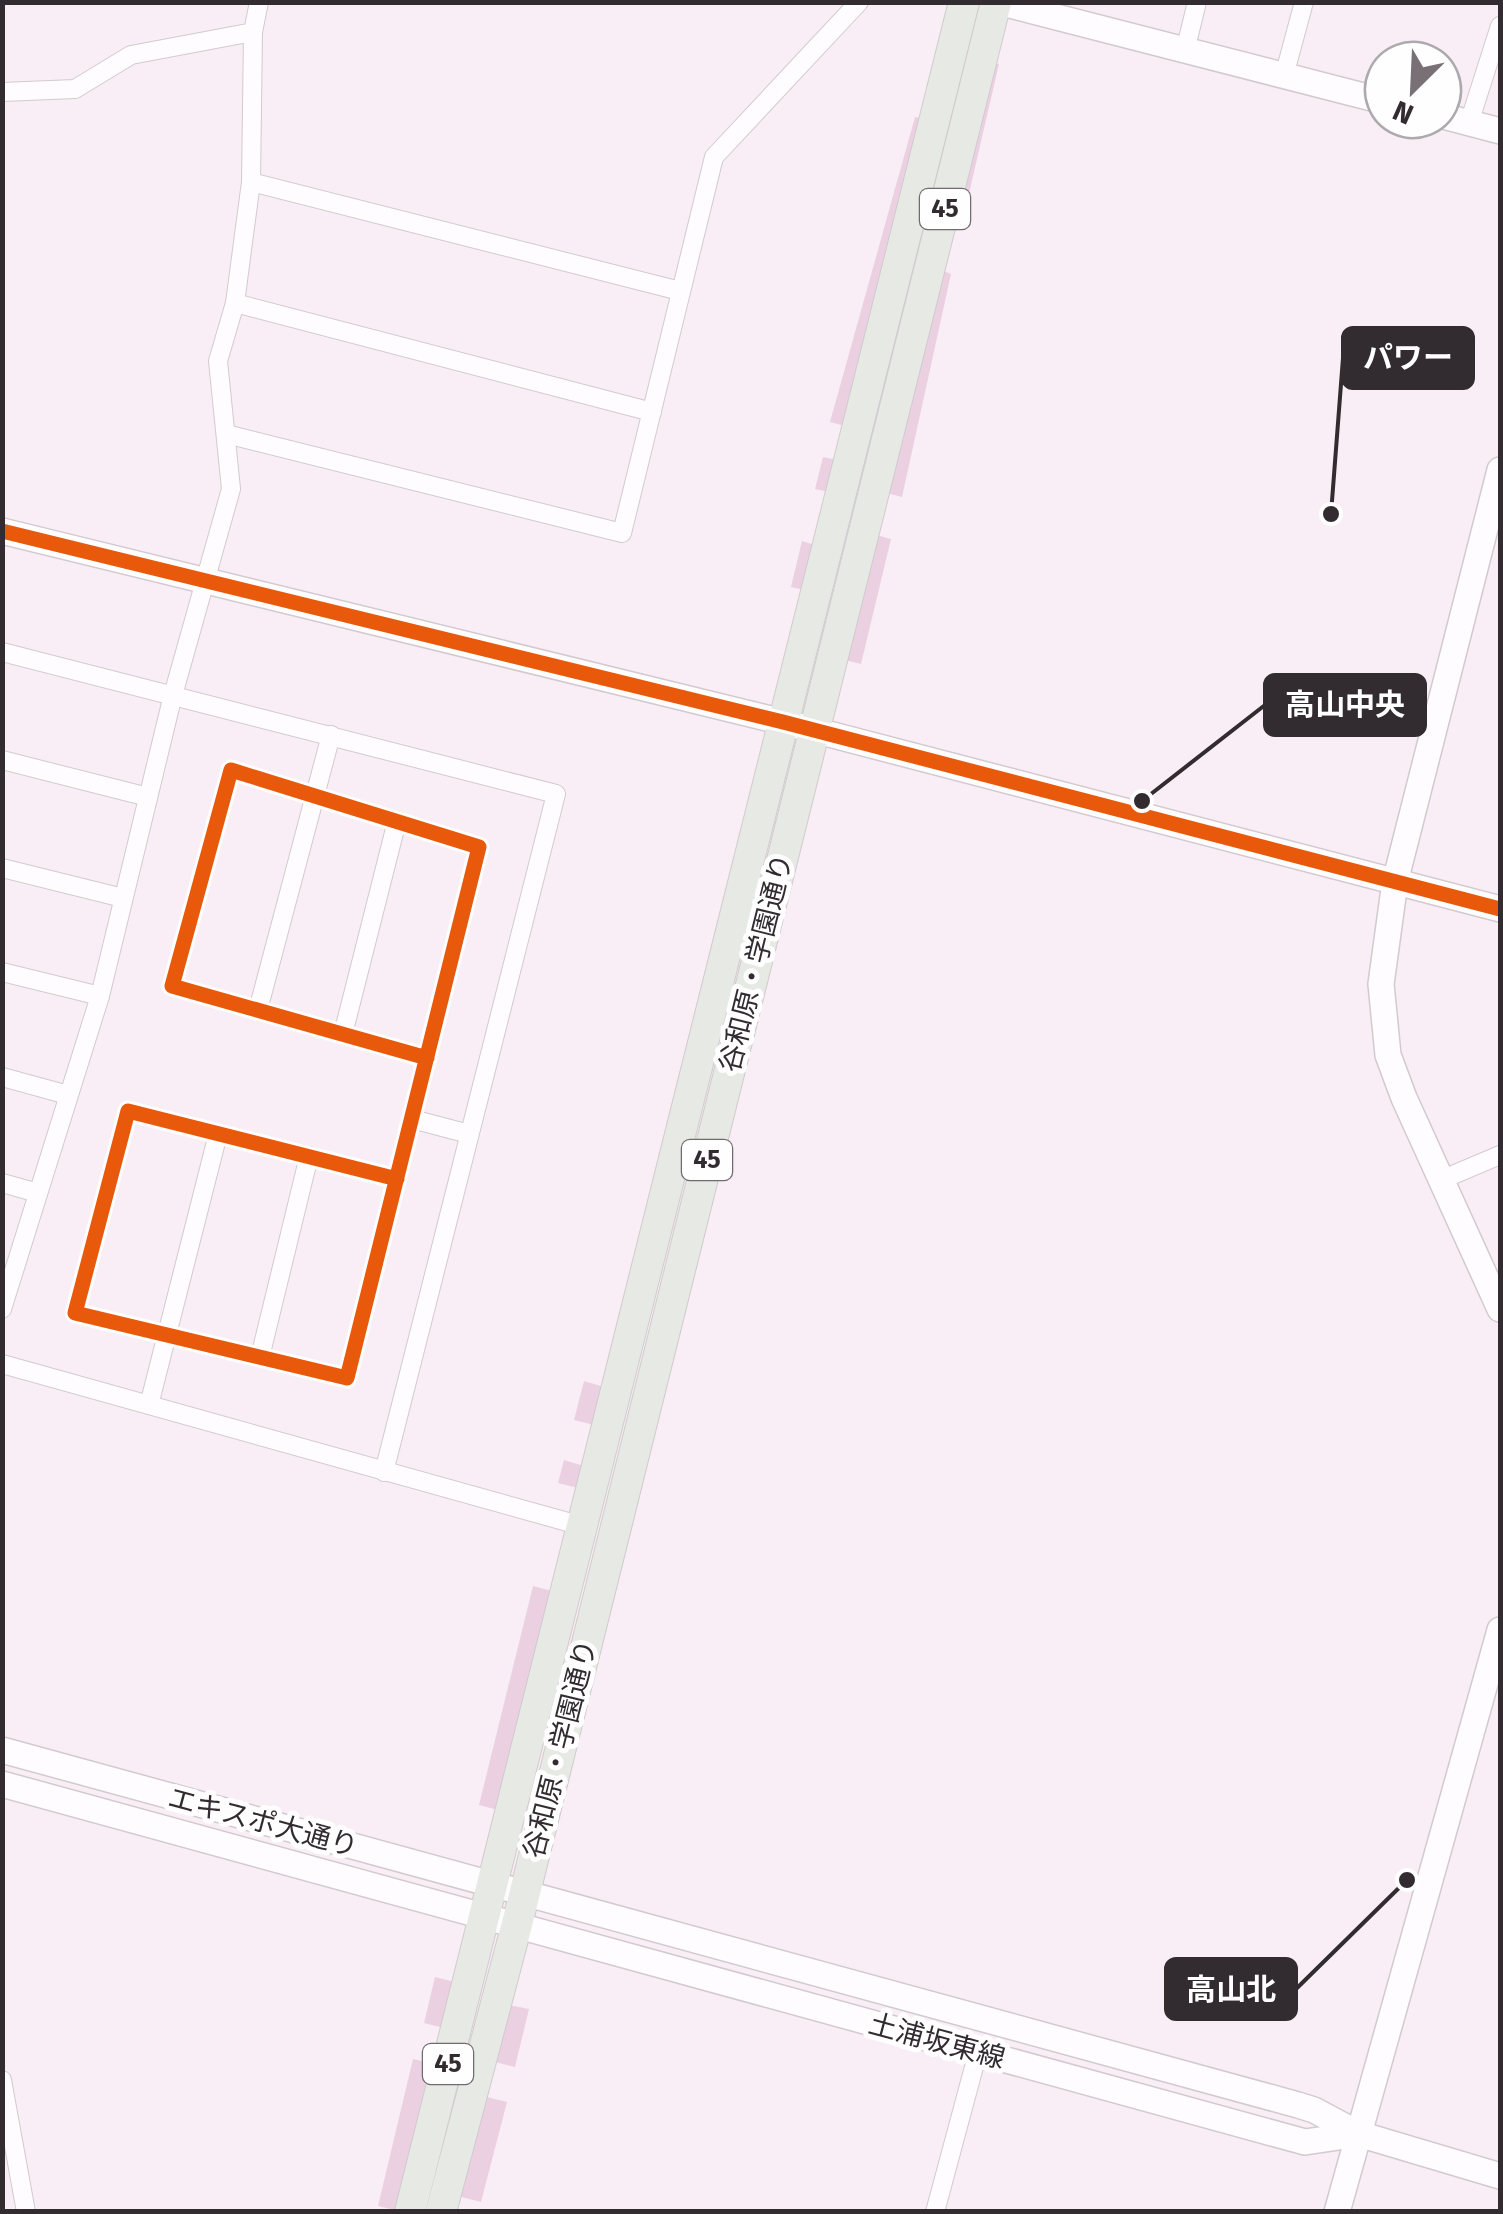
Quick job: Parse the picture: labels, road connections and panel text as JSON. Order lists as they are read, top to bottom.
{
  "streets": {
    "main road": ["45", "谷和原・学園通り"],
    "street": ["エキスポ大通り", "土浦坂東線"]
  },
  "crossings": [
    ["45", "谷和原・学園通り"],
    ["45", "エキスポ大通り"],
    ["45", "土浦坂東線"],
    ["谷和原・学園通り", "エキスポ大通り"],
    ["谷和原・学園通り", "土浦坂東線"],
    ["エキスポ大通り", "土浦坂東線"]
  ],
  "places": ["パワー", "高山中央", "高山北"],
  "north": "bottom left"
}
